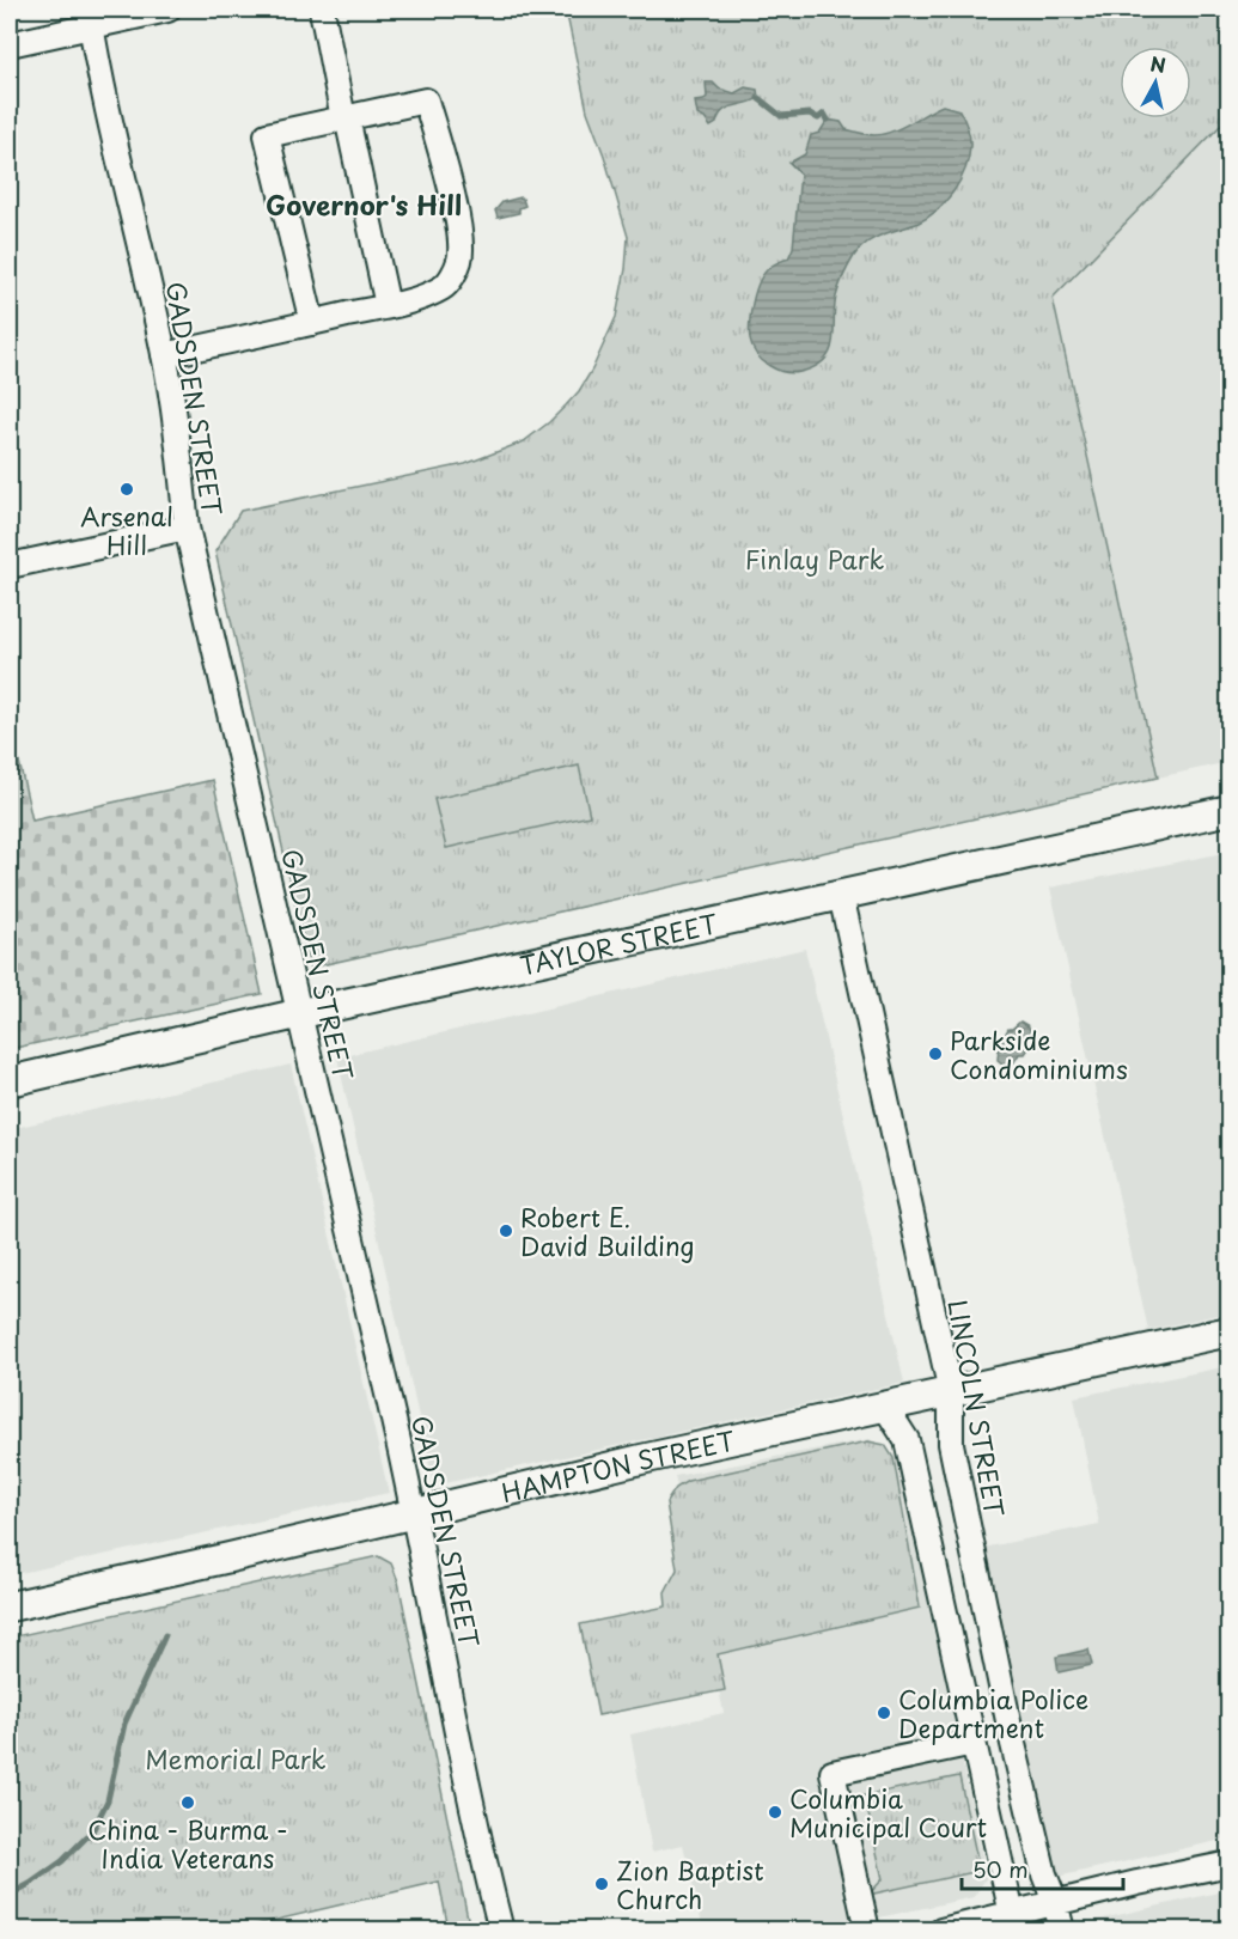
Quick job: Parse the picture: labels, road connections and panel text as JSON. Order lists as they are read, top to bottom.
{
  "streets": {
    "main road": ["TAYLOR STREET", "HAMPTON STREET"],
    "street": ["GADSDEN STREET", "LINCOLN STREET"]
  },
  "crossings": [
    ["GADSDEN STREET", "TAYLOR STREET"],
    ["GADSDEN STREET", "HAMPTON STREET"],
    ["TAYLOR STREET", "LINCOLN STREET"],
    ["LINCOLN STREET", "HAMPTON STREET"]
  ],
  "districts": ["Governor's Hill"],
  "parks": ["Finlay Park", "Memorial Park"],
  "places": [
    "Arsenal Hill",
    "Parkside Condominiums",
    "Robert E. David Building",
    "Columbia Police Department",
    "China - Burma - India Veterans",
    "Columbia Municipal Court",
    "Zion Baptist Church"
  ],
  "scale_bar": "50 m",
  "north": "top"
}
